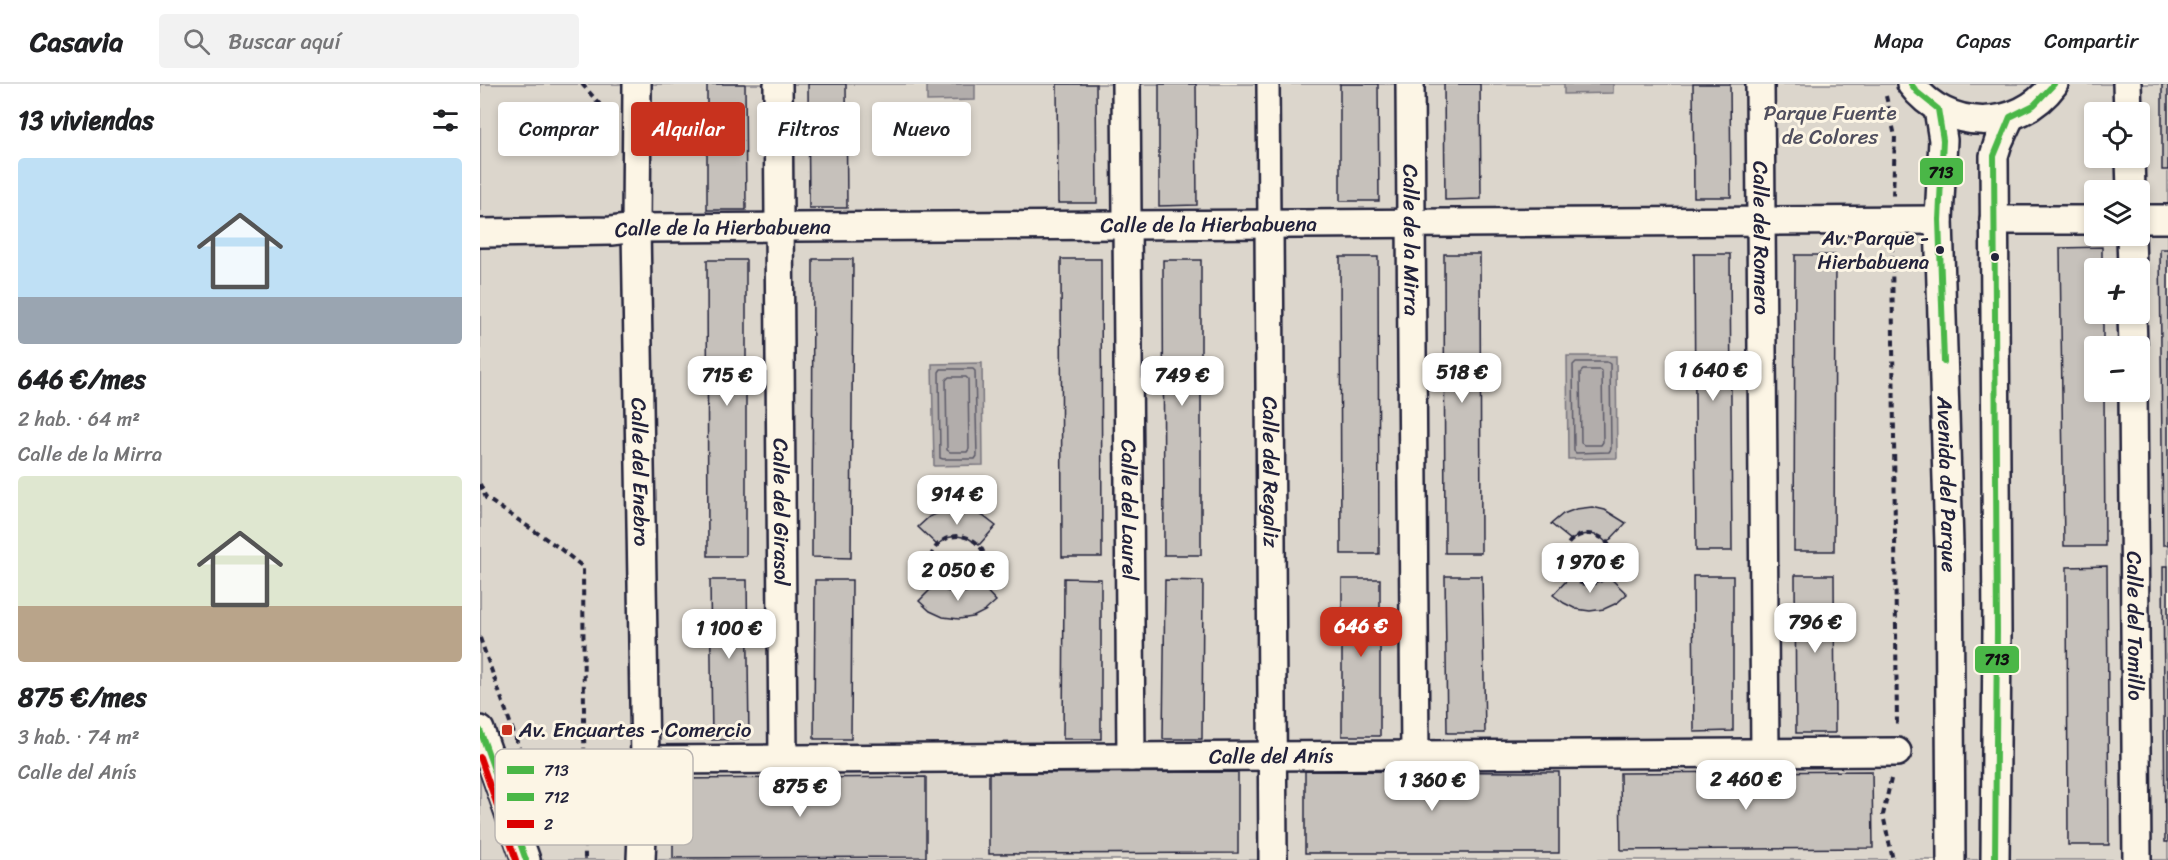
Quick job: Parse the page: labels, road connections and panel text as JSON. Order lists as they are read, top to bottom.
{
  "streets": {
    "street": [
      "Calle de la Hierbabuena",
      "Calle del Romero",
      "Calle de la Mirra",
      "Calle del Enebro",
      "Calle del Regaliz",
      "Avenida del Parque",
      "Calle del Laurel",
      "Calle del Girasol",
      "Calle del Tomillo",
      "Calle del Anís"
    ]
  },
  "crossings": [
    ["Calle de la Hierbabuena", "Calle del Romero"],
    ["Calle de la Hierbabuena", "Calle de la Mirra"],
    ["Calle de la Hierbabuena", "Calle del Enebro"],
    ["Calle de la Hierbabuena", "Calle del Regaliz"],
    ["Calle de la Hierbabuena", "Avenida del Parque"],
    ["Calle de la Hierbabuena", "Calle del Laurel"],
    ["Calle de la Hierbabuena", "Calle del Girasol"],
    ["Calle del Romero", "Calle del Anís"],
    ["Calle de la Mirra", "Calle del Anís"],
    ["Calle del Regaliz", "Calle del Anís"],
    ["Calle del Laurel", "Calle del Anís"],
    ["Calle del Girasol", "Calle del Anís"]
  ],
  "parks": ["Parque Fuente de Colores"],
  "places": {
    "other": ["Av. Parque - Hierbabuena"],
    "transit": ["Av. Encuartes - Comercio"]
  },
  "lines": ["transit line 713", "transit line 712", "transit line 2"],
  "legend": ["713", "712", "2"],
  "page": {
    "header": "Casavia",
    "search": "Buscar aquí",
    "nav": ["Mapa", "Capas", "Compartir"],
    "heading": "13 viviendas",
    "map_buttons": ["+", "−"],
    "chip": [
      "Comprar",
      "Alquilar",
      "Filtros",
      "Nuevo"
    ],
    "list": [
      {
        "name": "646 €/mes",
        "note": "2 hab. · 64 m² · Calle de la Mirra"
      },
      {
        "name": "875 €/mes",
        "note": "3 hab. · 74 m² · Calle del Anís"
      }
    ],
    "price": [
      "1 640 €",
      "518 €",
      "715 €",
      "749 €",
      "914 €",
      "1 970 €",
      "2 050 €",
      "796 €",
      "646 €",
      "1 100 €",
      "2 460 €",
      "1 360 €",
      "875 €"
    ]
  }
}
